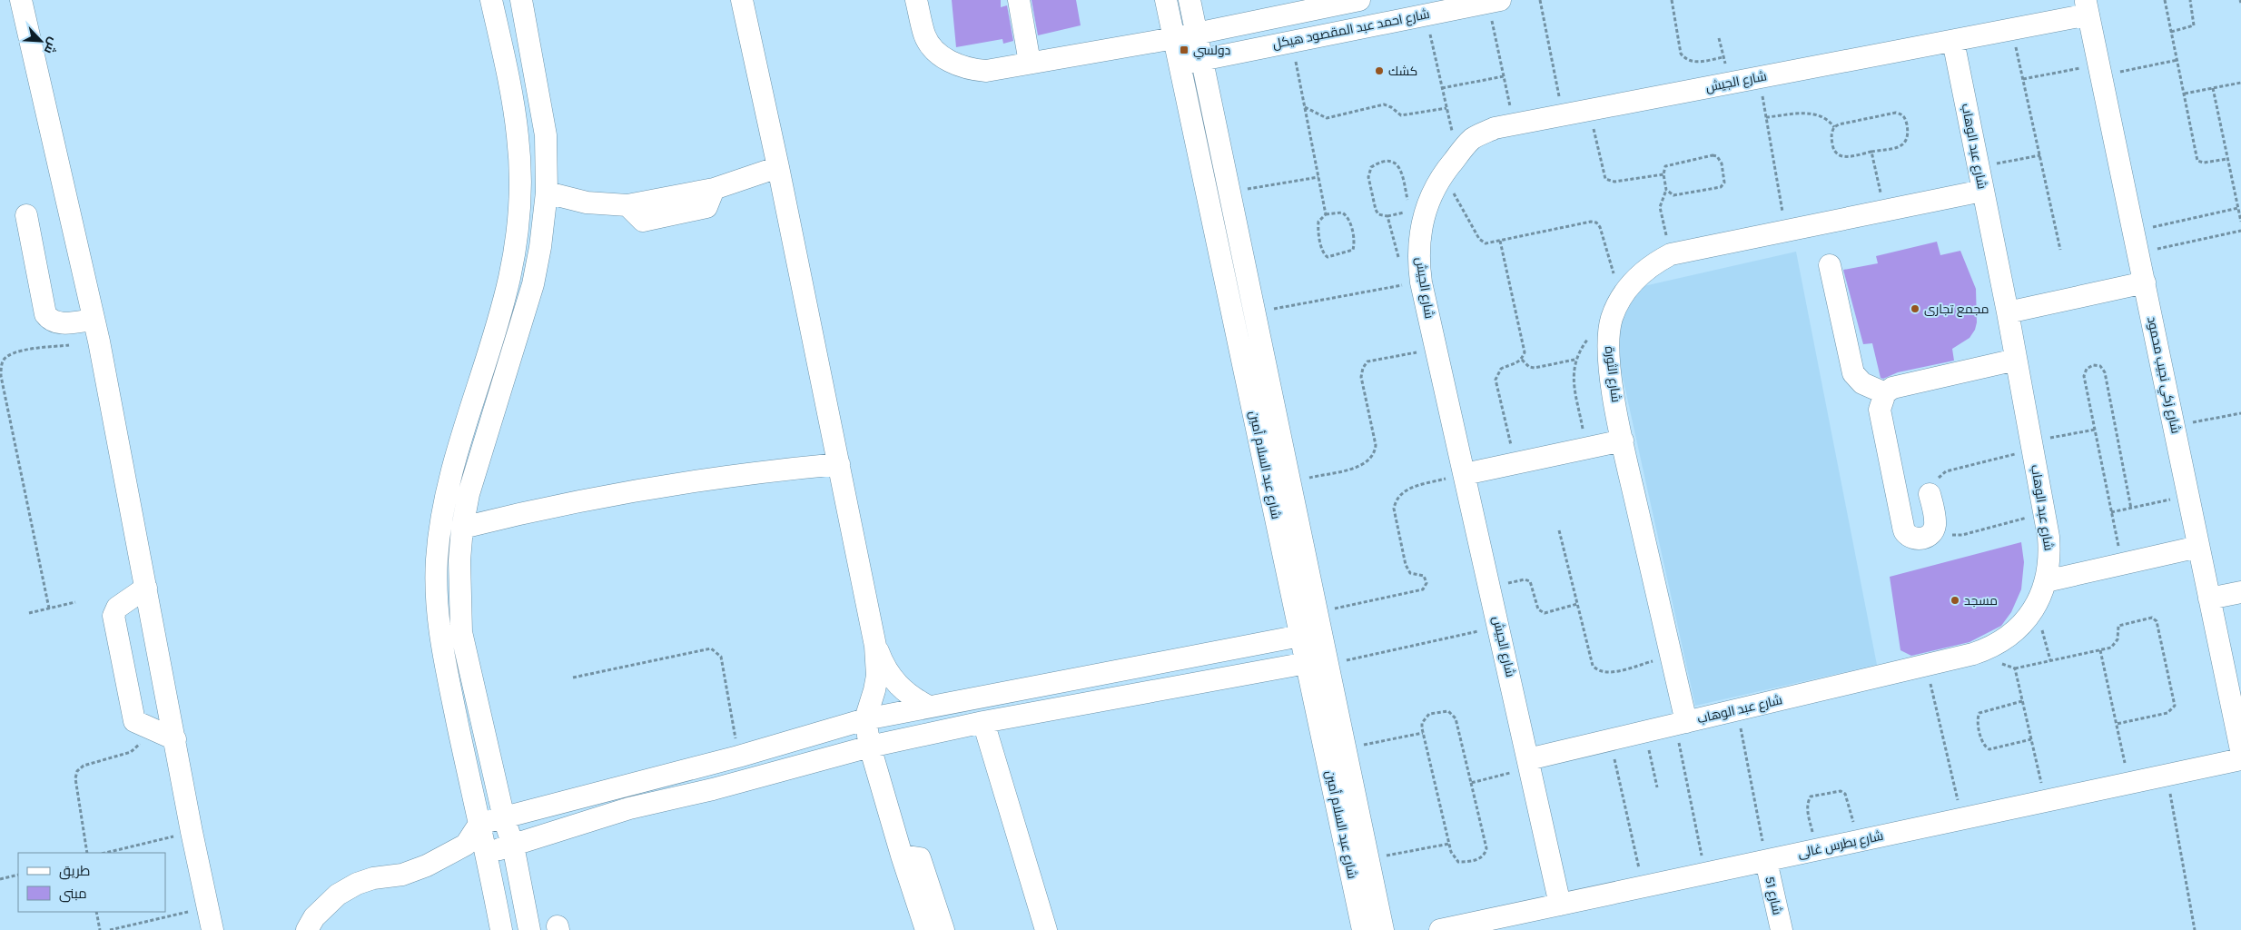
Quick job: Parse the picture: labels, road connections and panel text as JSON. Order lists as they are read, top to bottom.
{
  "streets": {
    "street": [
      "شارع احمد عبد المقصود هيكل",
      "شارع الجيش",
      "شارع عبد الوهاب",
      "شارع الثورة",
      "شارع زكي نجيب محمود",
      "شارع عبد السلام أمين",
      "شارع بطرس غالى",
      "شارع 51"
    ]
  },
  "crossings": [
    ["شارع احمد عبد المقصود هيكل", "شارع عبد السلام أمين"],
    ["شارع الجيش", "شارع عبد الوهاب"],
    ["شارع الجيش", "شارع زكي نجيب محمود"],
    ["شارع الجيش", "شارع بطرس غالى"],
    ["شارع عبد الوهاب", "شارع الثورة"],
    ["شارع بطرس غالى", "شارع 51"]
  ],
  "places": {
    "transit": ["دولسي"],
    "other": ["كشك", "مجمع تجارى", "مسجد"]
  },
  "legend": ["طريق", "مبنى"],
  "north": "bottom right"
}
